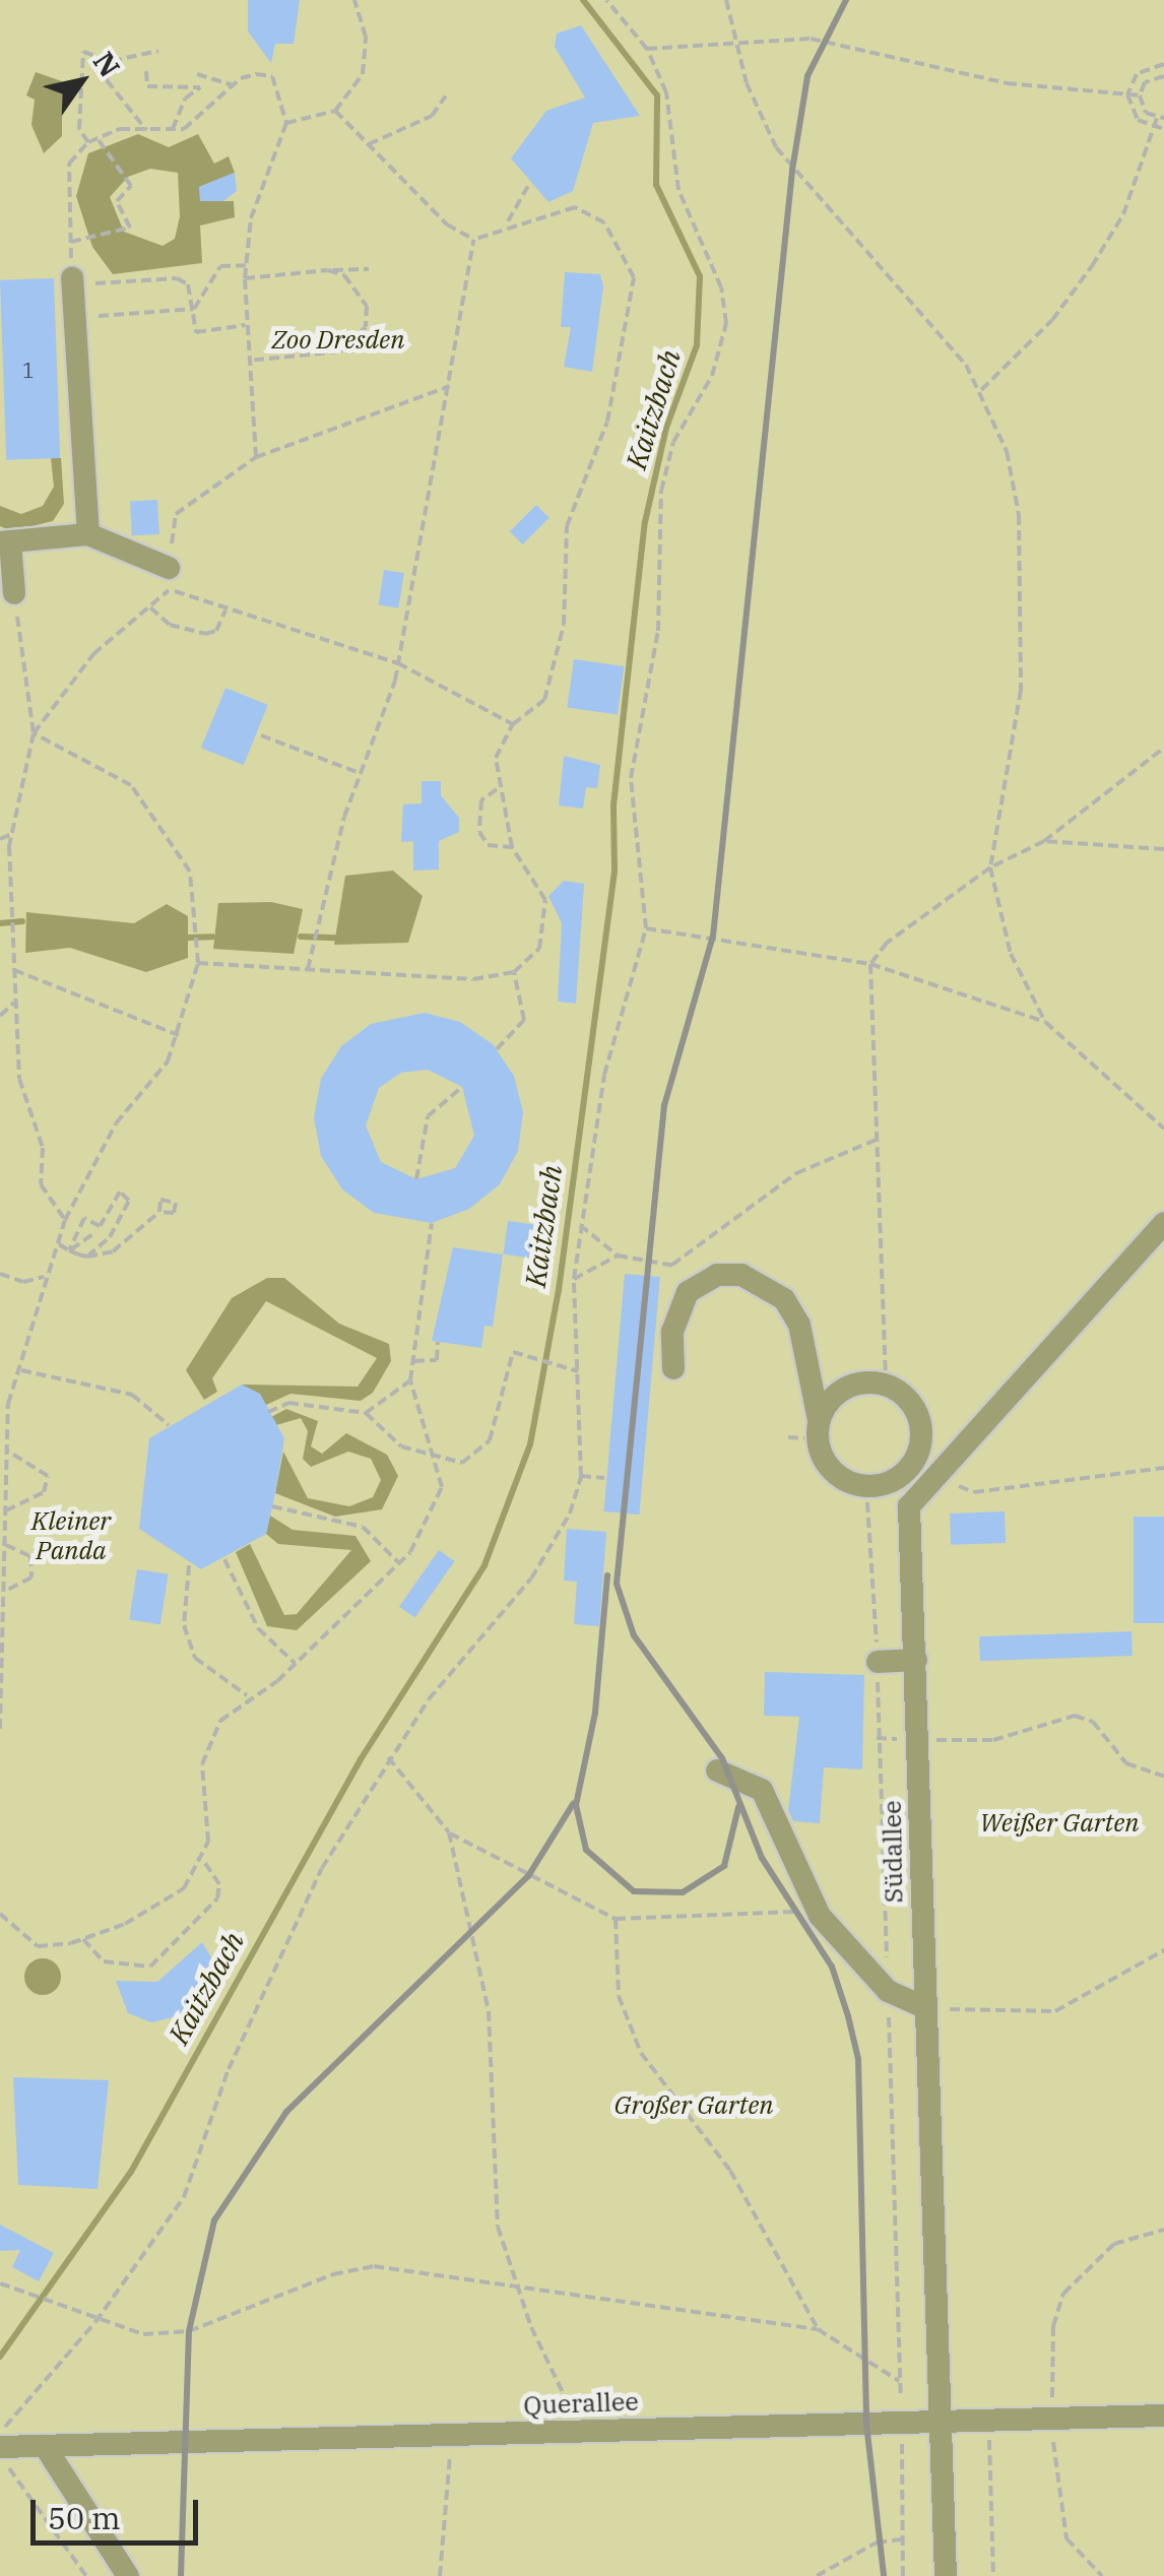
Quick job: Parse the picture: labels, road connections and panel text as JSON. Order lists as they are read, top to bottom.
{
  "streets": {
    "street": ["Südallee", "Querallee"]
  },
  "crossings": [
    ["Südallee", "Querallee"]
  ],
  "water": ["Kaitzbach"],
  "parks": [
    "Zoo Dresden",
    "Kleiner Panda",
    "Weißer Garten",
    "Großer Garten"
  ],
  "house_numbers": ["1"],
  "scale_bar": "50 m",
  "north": "top right"
}
